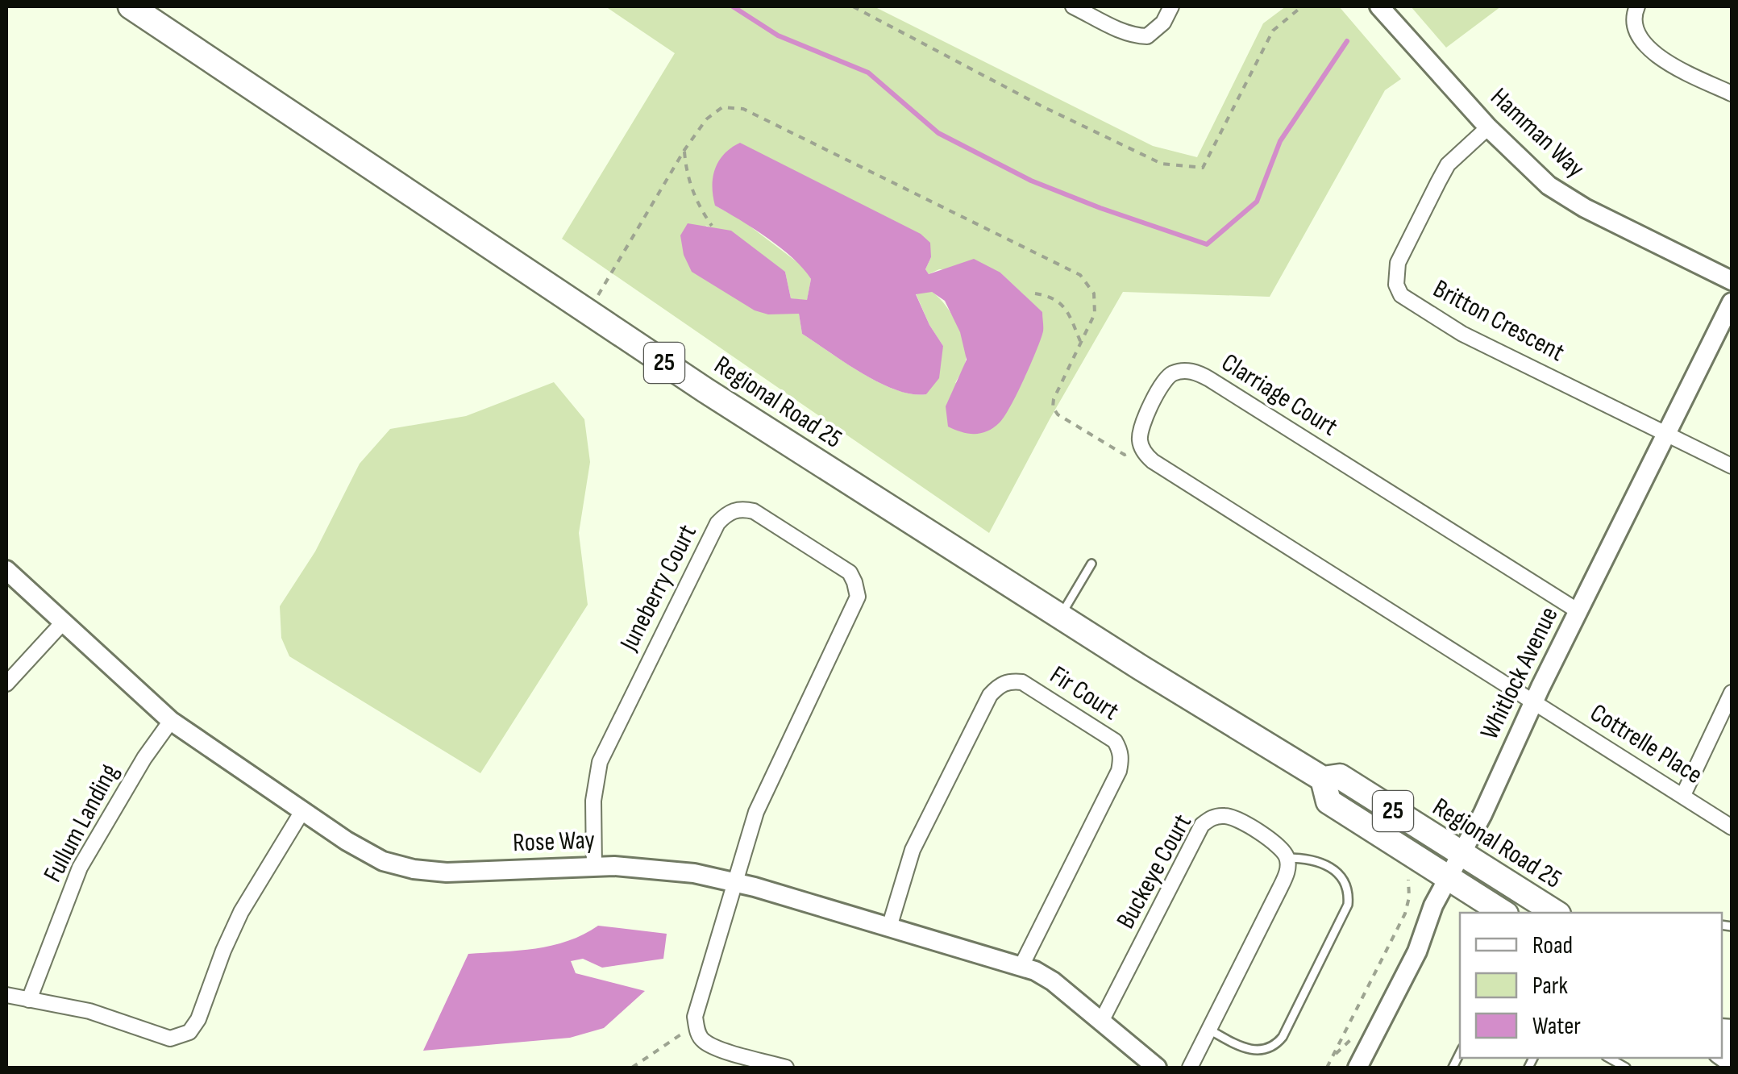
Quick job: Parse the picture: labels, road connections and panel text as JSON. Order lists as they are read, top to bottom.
{
  "streets": {
    "main road": ["25", "Regional Road 25"],
    "street": [
      "Hamman Way",
      "Britton Crescent",
      "Clarriage Court",
      "Juneberry Court",
      "Whitlock Avenue",
      "Fir Court",
      "Cottrelle Place",
      "Fullum Landing",
      "Rose Way",
      "Buckeye Court"
    ]
  },
  "crossings": [
    ["Hamman Way", "Britton Crescent"],
    ["Britton Crescent", "Whitlock Avenue"],
    ["Clarriage Court", "Whitlock Avenue"],
    ["Clarriage Court", "Cottrelle Place"],
    ["Regional Road 25", "Whitlock Avenue"],
    ["Juneberry Court", "Rose Way"],
    ["Whitlock Avenue", "Cottrelle Place"],
    ["Fir Court", "Rose Way"],
    ["Fullum Landing", "Rose Way"],
    ["Rose Way", "Buckeye Court"]
  ],
  "legend": ["Road", "Park", "Water"]
}
